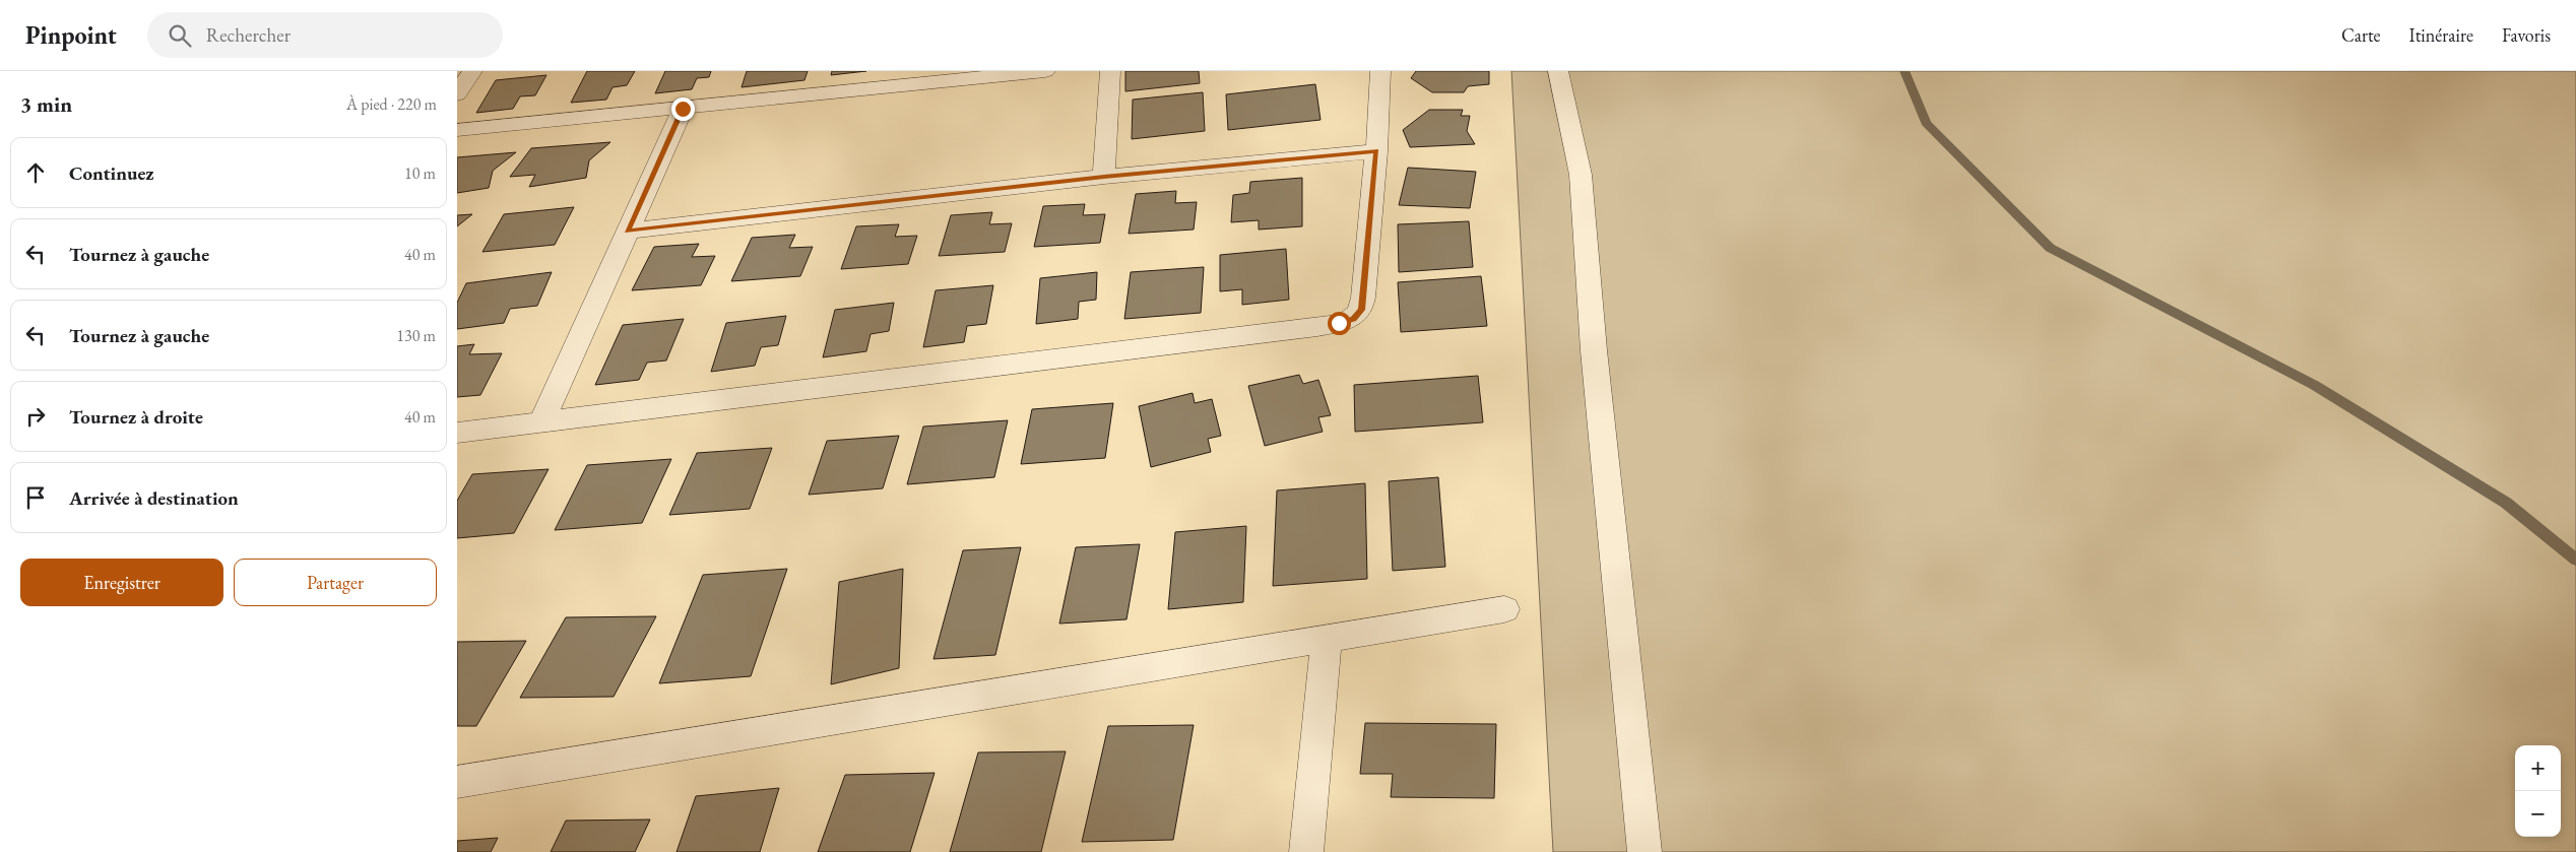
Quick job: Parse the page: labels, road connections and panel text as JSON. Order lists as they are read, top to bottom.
{
  "page": {
    "header": "Pinpoint",
    "search": "Rechercher",
    "nav": ["Carte", "Itinéraire", "Favoris"],
    "heading": ["3 min", "À pied · 220 m"],
    "list": [
      ["Continuez", "10 m"],
      ["Tournez à gauche", "40 m"],
      ["Tournez à gauche", "130 m"],
      ["Tournez à droite", "40 m"],
      "Arrivée à destination"
    ],
    "buttons": ["Enregistrer", "Partager"],
    "map_buttons": ["+", "−"]
  }
}
